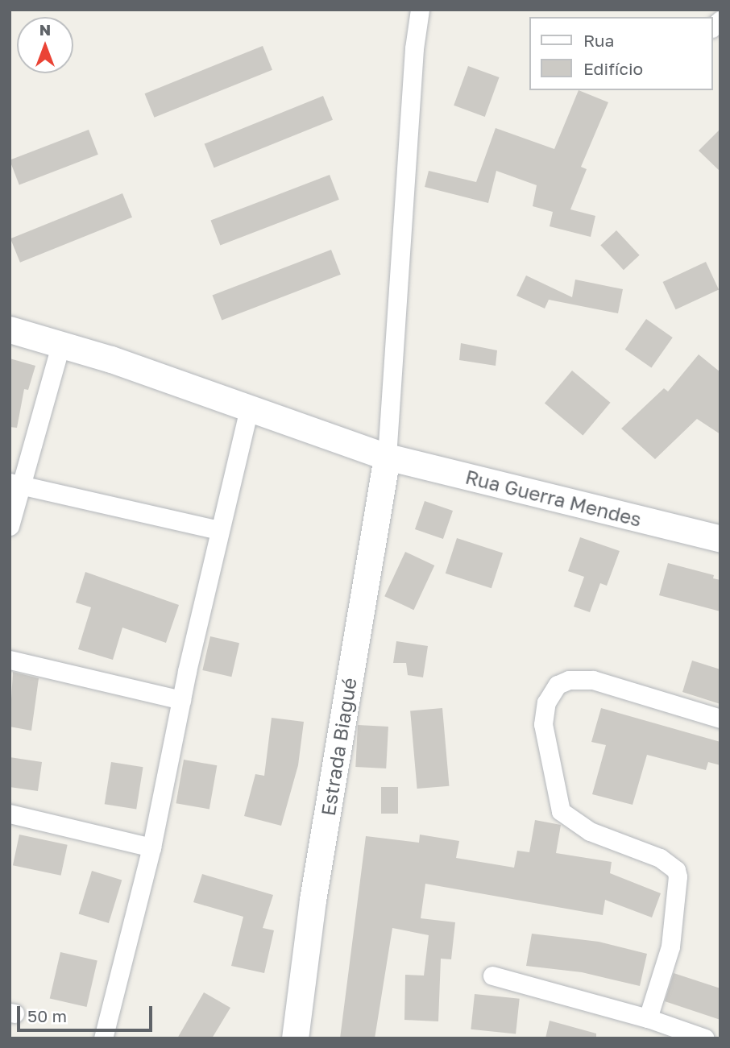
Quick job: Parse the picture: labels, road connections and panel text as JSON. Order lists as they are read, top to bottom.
{
  "streets": {
    "main road": ["Rua Guerra Mendes", "Estrada Biagué"]
  },
  "crossings": [
    ["Rua Guerra Mendes", "Estrada Biagué"]
  ],
  "legend": ["Rua", "Edifício"],
  "scale_bar": "50 m",
  "north": "top"
}
